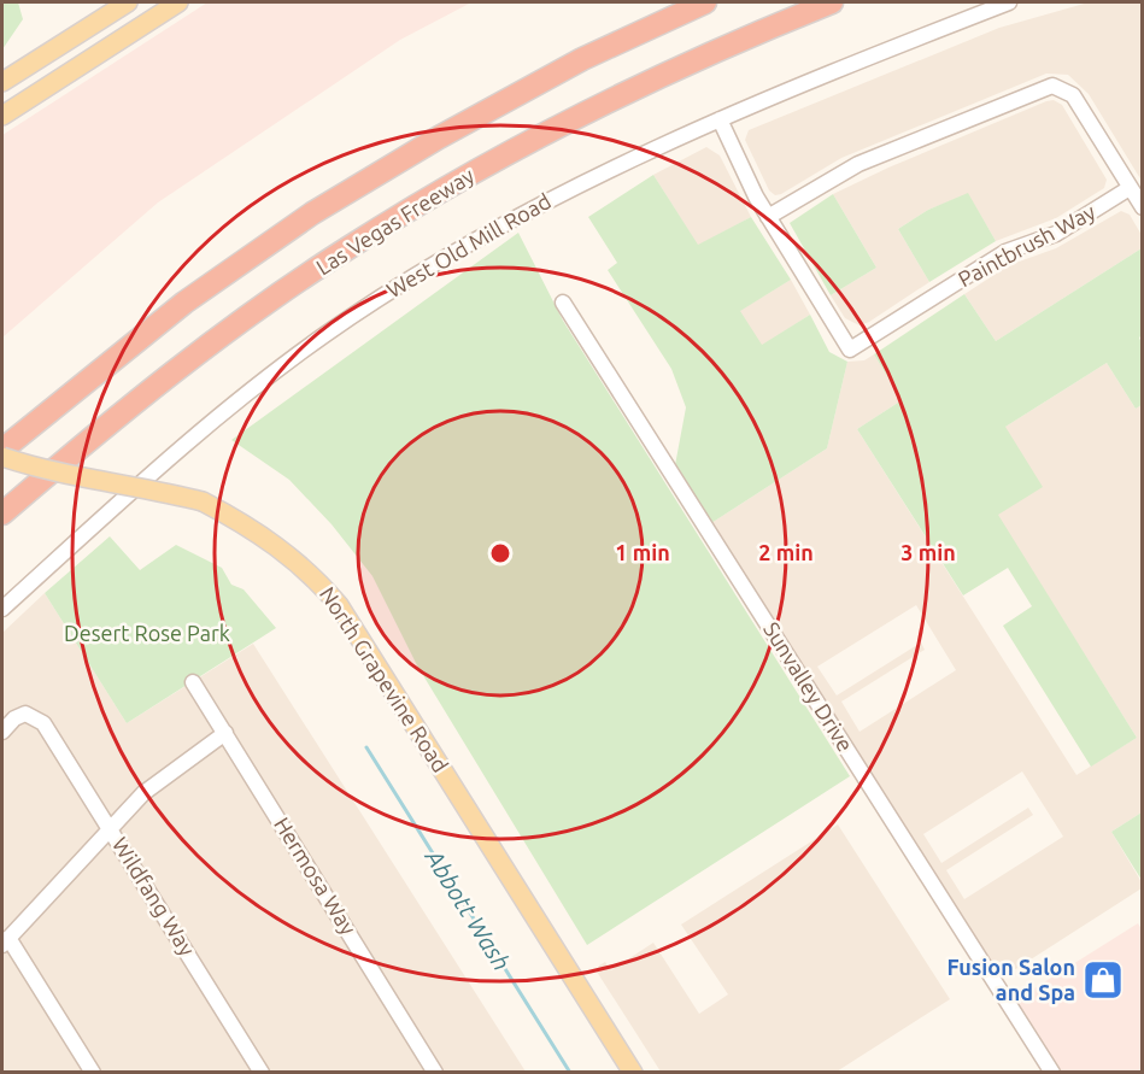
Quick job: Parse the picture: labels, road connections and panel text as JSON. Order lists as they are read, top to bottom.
{
  "streets": {
    "highway": ["Las Vegas Freeway"],
    "main road": ["North Grapevine Road"],
    "street": [
      "West Old Mill Road",
      "Paintbrush Way",
      "Sunvalley Drive",
      "Hermosa Way",
      "Wildfang Way"
    ]
  },
  "water": ["Abbott Wash"],
  "parks": ["Desert Rose Park"],
  "places": {
    "shop": ["Fusion Salon and Spa"]
  },
  "rings": ["1 min", "2 min", "3 min"]
}
